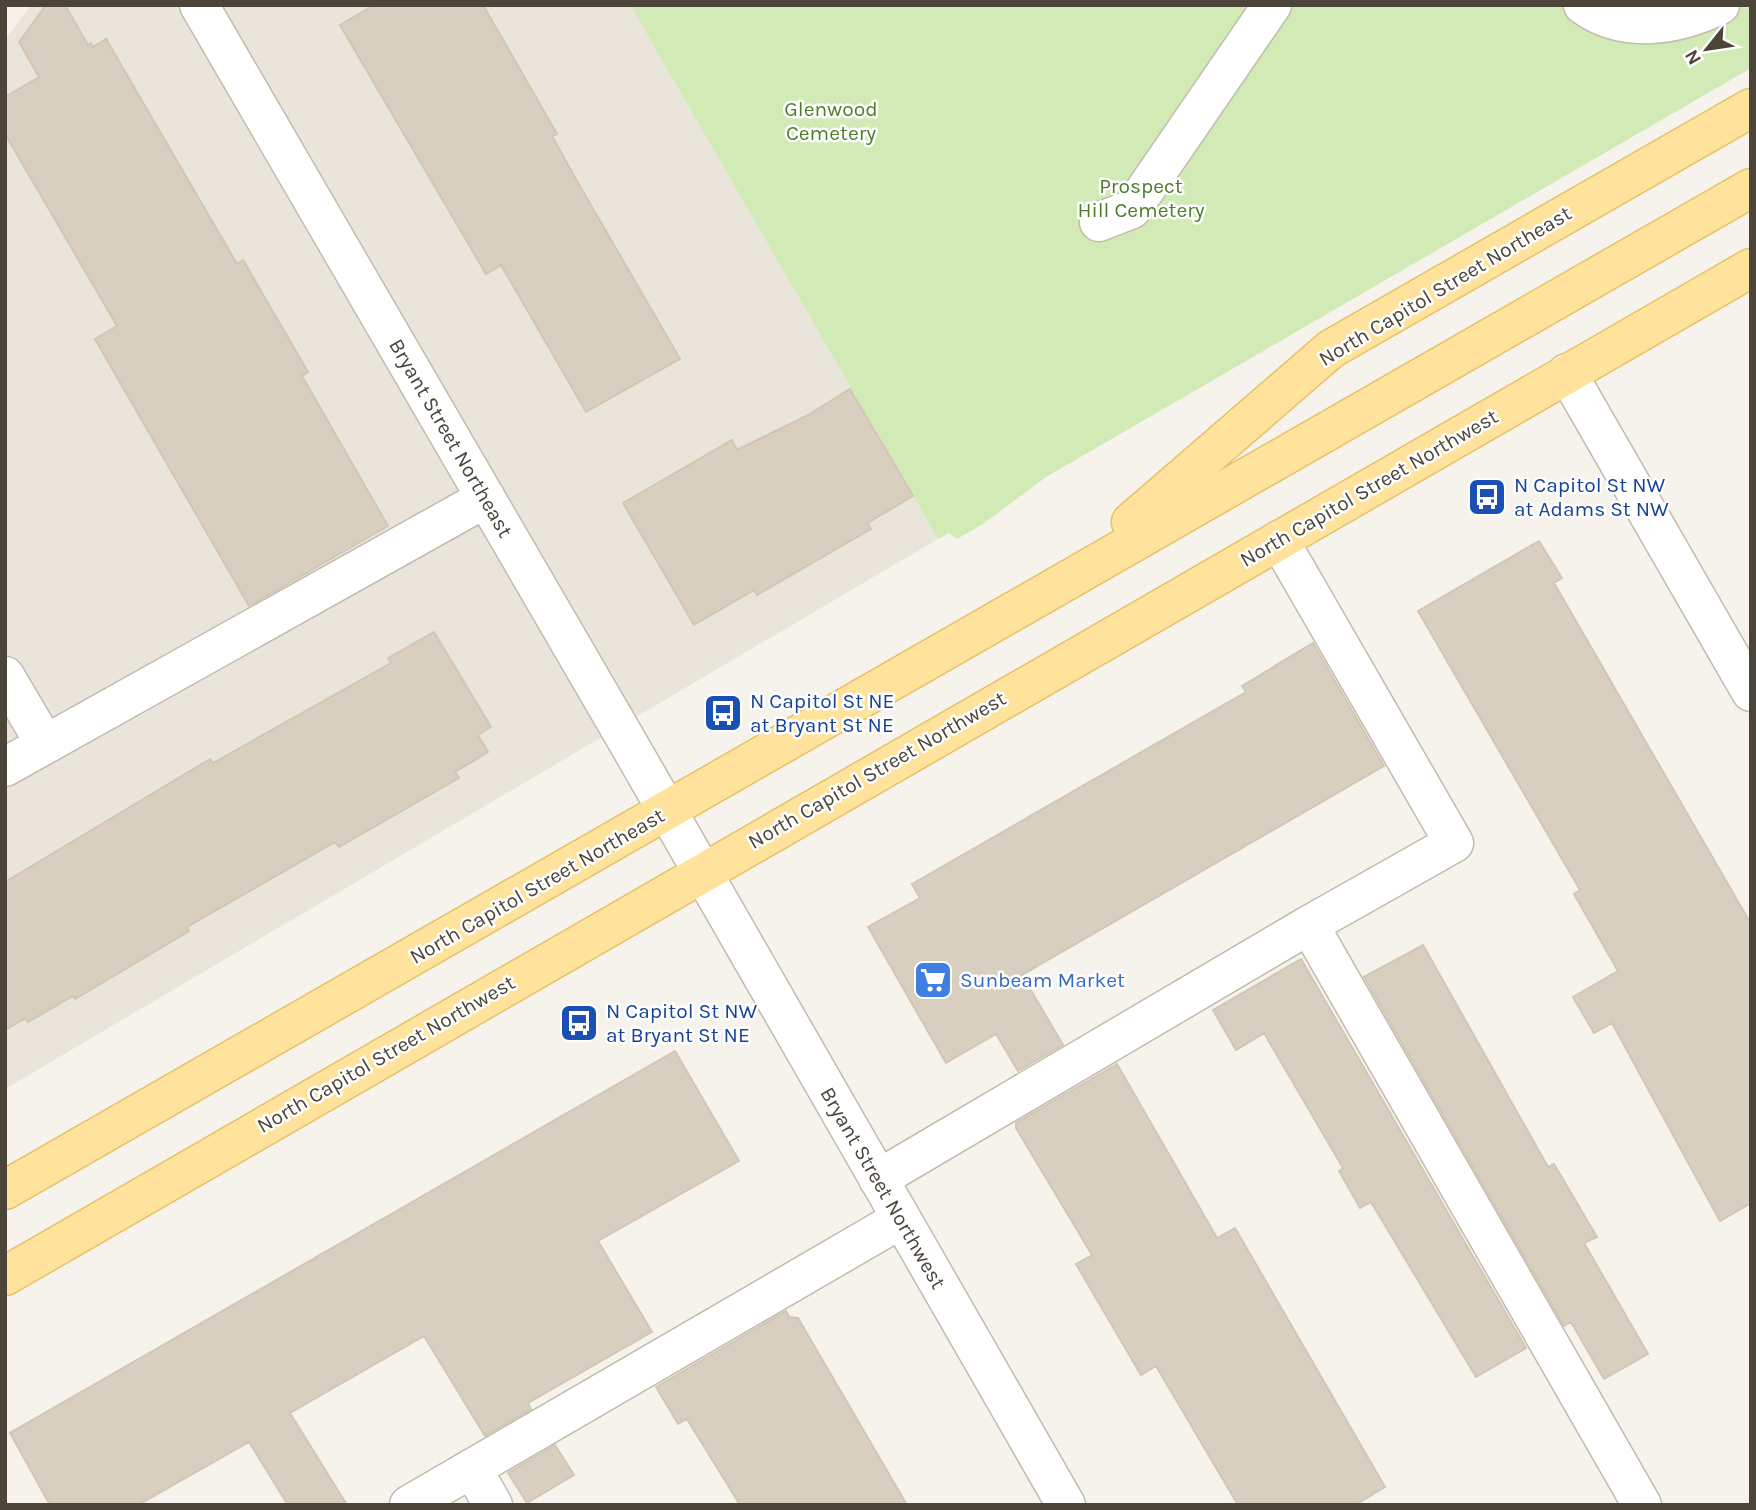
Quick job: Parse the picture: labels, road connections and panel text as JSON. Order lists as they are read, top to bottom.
{
  "streets": {
    "main road": ["North Capitol Street Northeast", "North Capitol Street Northwest"],
    "street": ["Bryant Street Northeast", "Bryant Street Northwest"]
  },
  "crossings": [
    ["North Capitol Street Northeast", "Bryant Street Northeast"],
    ["Bryant Street Northeast", "North Capitol Street Northwest"],
    ["Bryant Street Northeast", "Bryant Street Northwest"],
    ["North Capitol Street Northwest", "Bryant Street Northwest"]
  ],
  "parks": ["Glenwood Cemetery", "Prospect Hill Cemetery"],
  "places": {
    "bus stop": ["N Capitol St NW at Adams St NW", "N Capitol St NE at Bryant St NE", "N Capitol St NW at Bryant St NE"],
    "supermarket": ["Sunbeam Market"]
  },
  "north": "bottom left"
}
